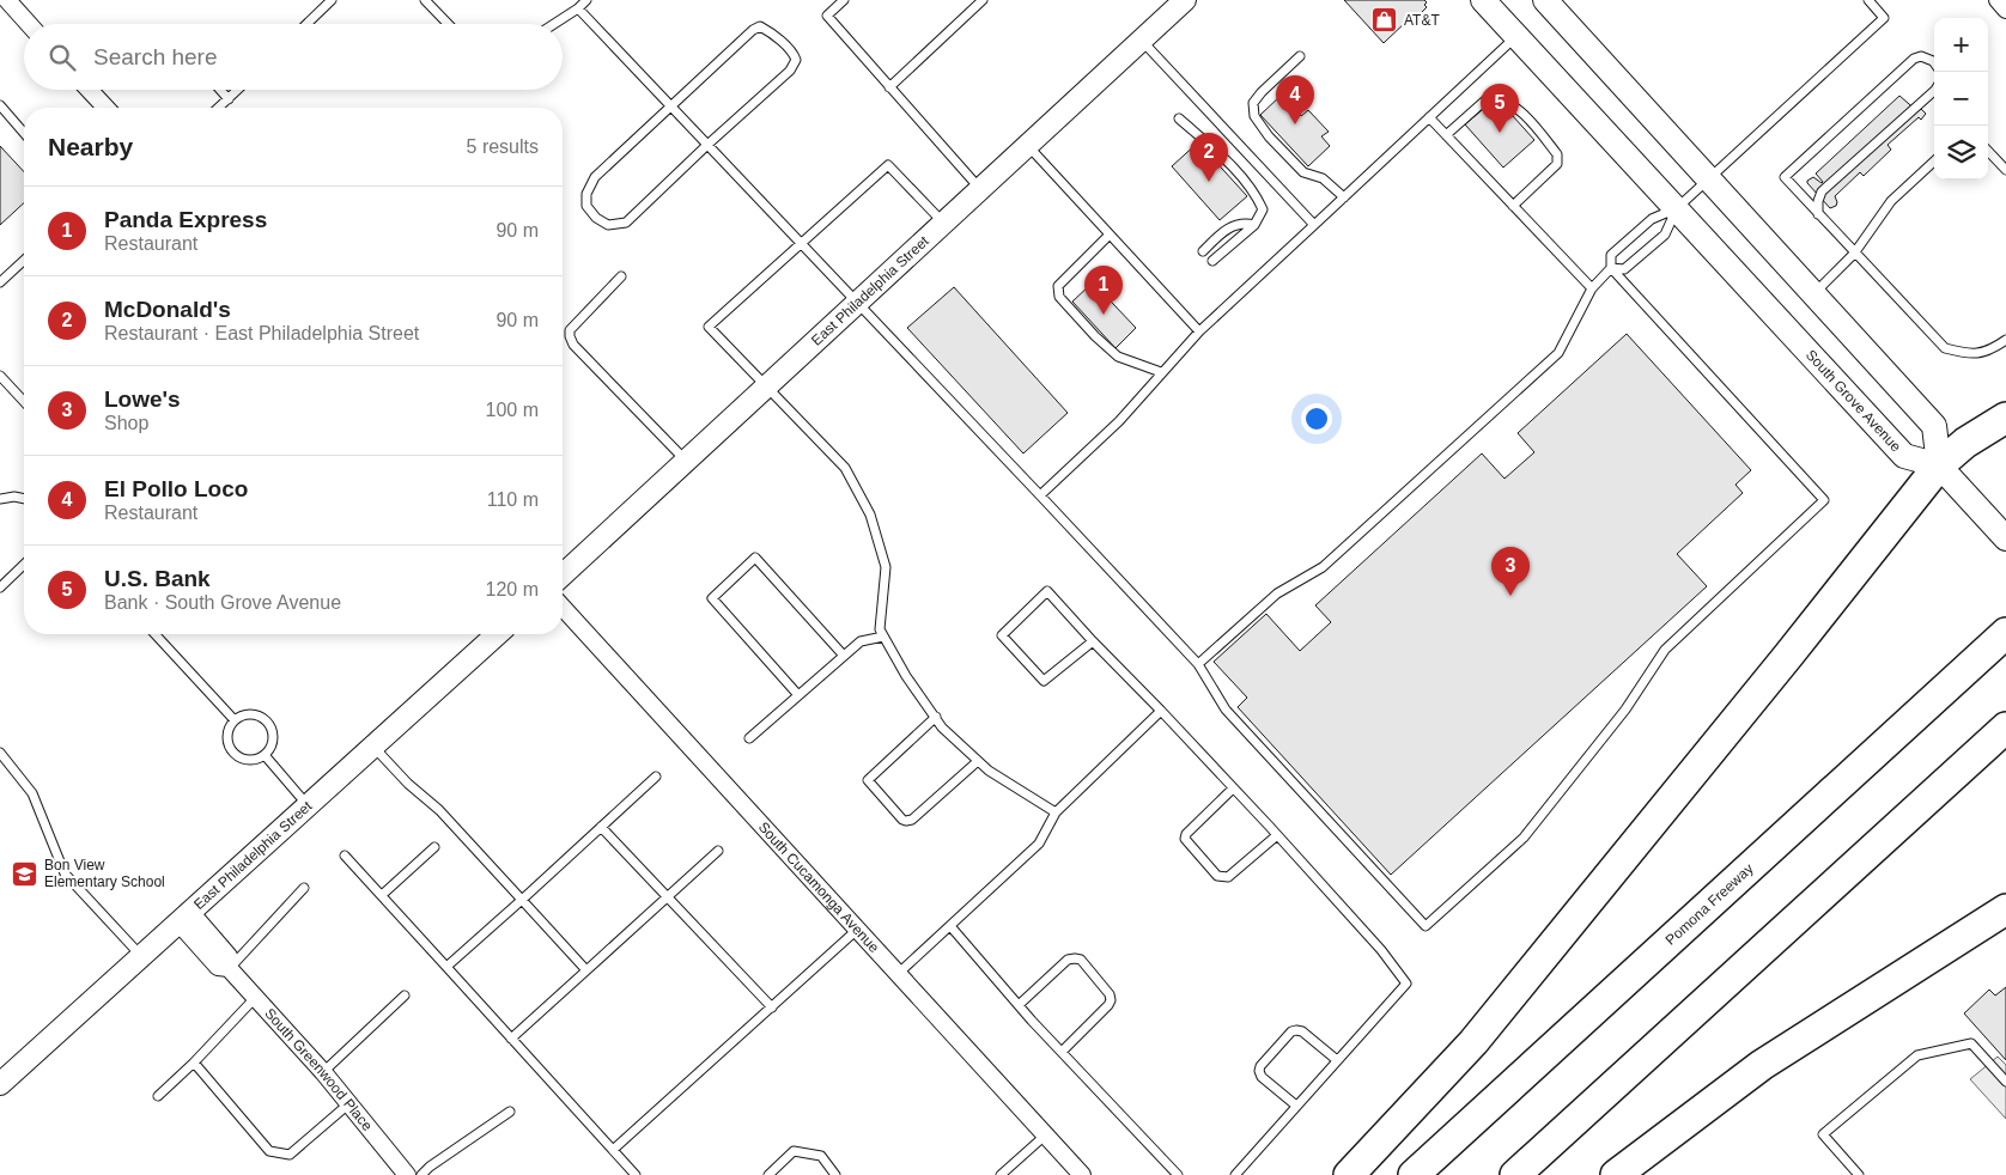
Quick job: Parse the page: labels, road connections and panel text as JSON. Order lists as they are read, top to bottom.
{
  "streets": {
    "highway": ["Pomona Freeway"],
    "main road": ["South Grove Avenue"],
    "street": ["East Philadelphia Street", "South Cucamonga Avenue", "South Greenwood Place"]
  },
  "crossings": [
    ["East Philadelphia Street", "South Greenwood Place"]
  ],
  "places": {
    "shop": ["AT&T"],
    "school or university": ["Bon View Elementary School"]
  },
  "page": {
    "map_buttons": ["+", "−"],
    "search": "Search here",
    "pins": [
      "4",
      "5",
      "2",
      "1",
      "3"
    ],
    "heading": ["Nearby", "5 results"],
    "list": [
      {
        "mark": "1",
        "name": "Panda Express",
        "note": "Restaurant",
        "value": "90 m"
      },
      {
        "mark": "2",
        "name": "McDonald's",
        "note": "Restaurant · East Philadelphia Street",
        "value": "90 m"
      },
      {
        "mark": "3",
        "name": "Lowe's",
        "note": "Shop",
        "value": "100 m"
      },
      {
        "mark": "4",
        "name": "El Pollo Loco",
        "note": "Restaurant",
        "value": "110 m"
      },
      {
        "mark": "5",
        "name": "U.S. Bank",
        "note": "Bank · South Grove Avenue",
        "value": "120 m"
      }
    ]
  }
}
